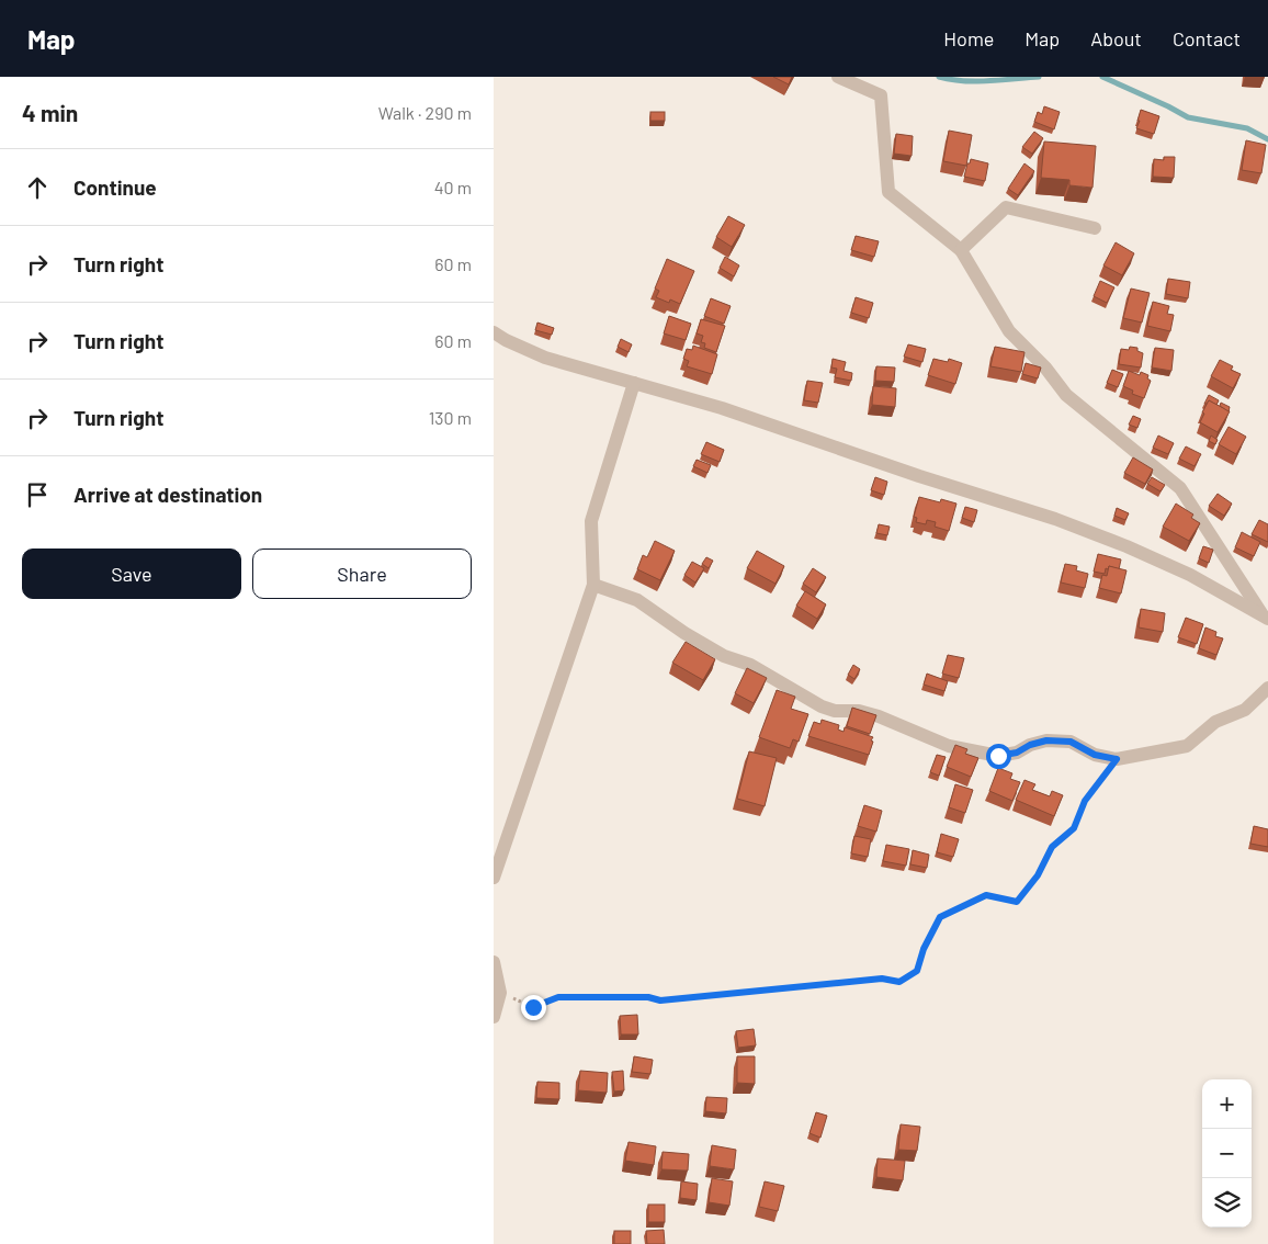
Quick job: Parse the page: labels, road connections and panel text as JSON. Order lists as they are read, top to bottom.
{
  "page": {
    "header": "Map",
    "nav": [
      "Home",
      "Map",
      "About",
      "Contact"
    ],
    "heading": ["4 min", "Walk · 290 m"],
    "list": [
      ["Continue", "40 m"],
      ["Turn right", "60 m"],
      ["Turn right", "60 m"],
      ["Turn right", "130 m"],
      "Arrive at destination"
    ],
    "buttons": ["Save", "Share"],
    "map_buttons": ["+", "−"]
  }
}
